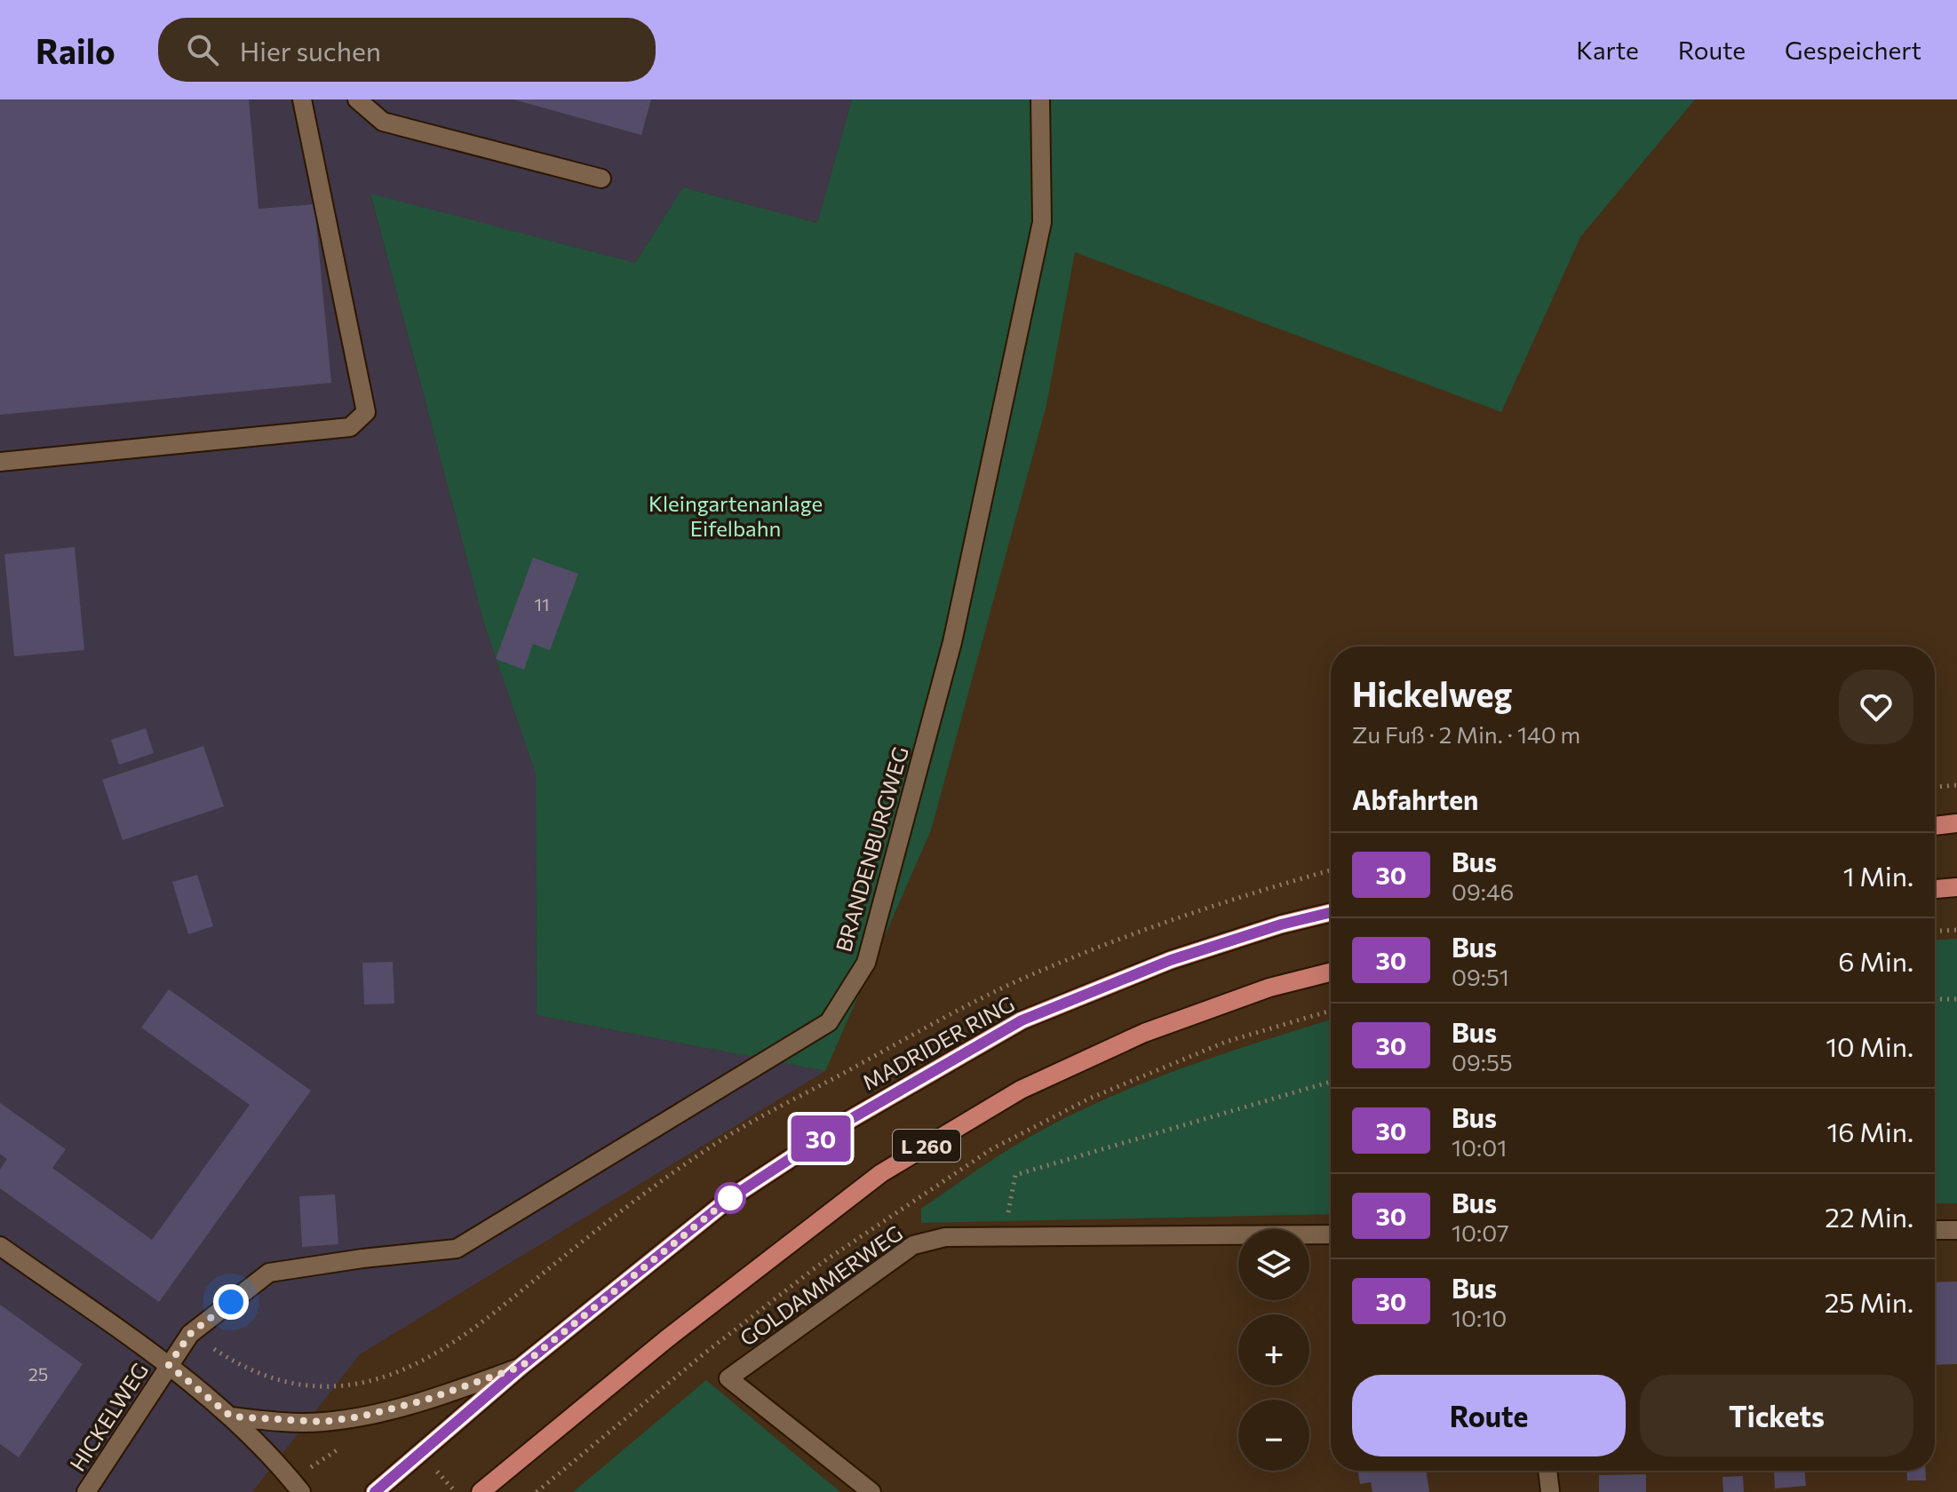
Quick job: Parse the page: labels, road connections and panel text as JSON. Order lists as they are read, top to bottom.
{
  "streets": {
    "main road": ["MADRIDER RING", "L 260"],
    "street": ["BRANDENBURGWEG", "GOLDAMMERWEG", "HICKELWEG"]
  },
  "crossings": [
    ["BRANDENBURGWEG", "HICKELWEG"]
  ],
  "parks": ["Kleingartenanlage Eifelbahn"],
  "lines": ["bus line 30"],
  "house_numbers": ["11", "25"],
  "page": {
    "header": "Railo",
    "search": "Hier suchen",
    "nav": ["Karte", "Route", "Gespeichert"],
    "on_map": "30",
    "heading": [
      ["Hickelweg", "Zu Fuß · 2 Min. · 140 m"],
      "Abfahrten"
    ],
    "list": [
      {
        "mark": "30",
        "name": "Bus",
        "note": "09:46",
        "value": "1 Min."
      },
      {
        "mark": "30",
        "name": "Bus",
        "note": "09:51",
        "value": "6 Min."
      },
      {
        "mark": "30",
        "name": "Bus",
        "note": "09:55",
        "value": "10 Min."
      },
      {
        "mark": "30",
        "name": "Bus",
        "note": "10:01",
        "value": "16 Min."
      },
      {
        "mark": "30",
        "name": "Bus",
        "note": "10:07",
        "value": "22 Min."
      },
      {
        "mark": "30",
        "name": "Bus",
        "note": "10:10",
        "value": "25 Min."
      }
    ],
    "map_buttons": ["+", "−"],
    "buttons": ["Route", "Tickets"]
  }
}
